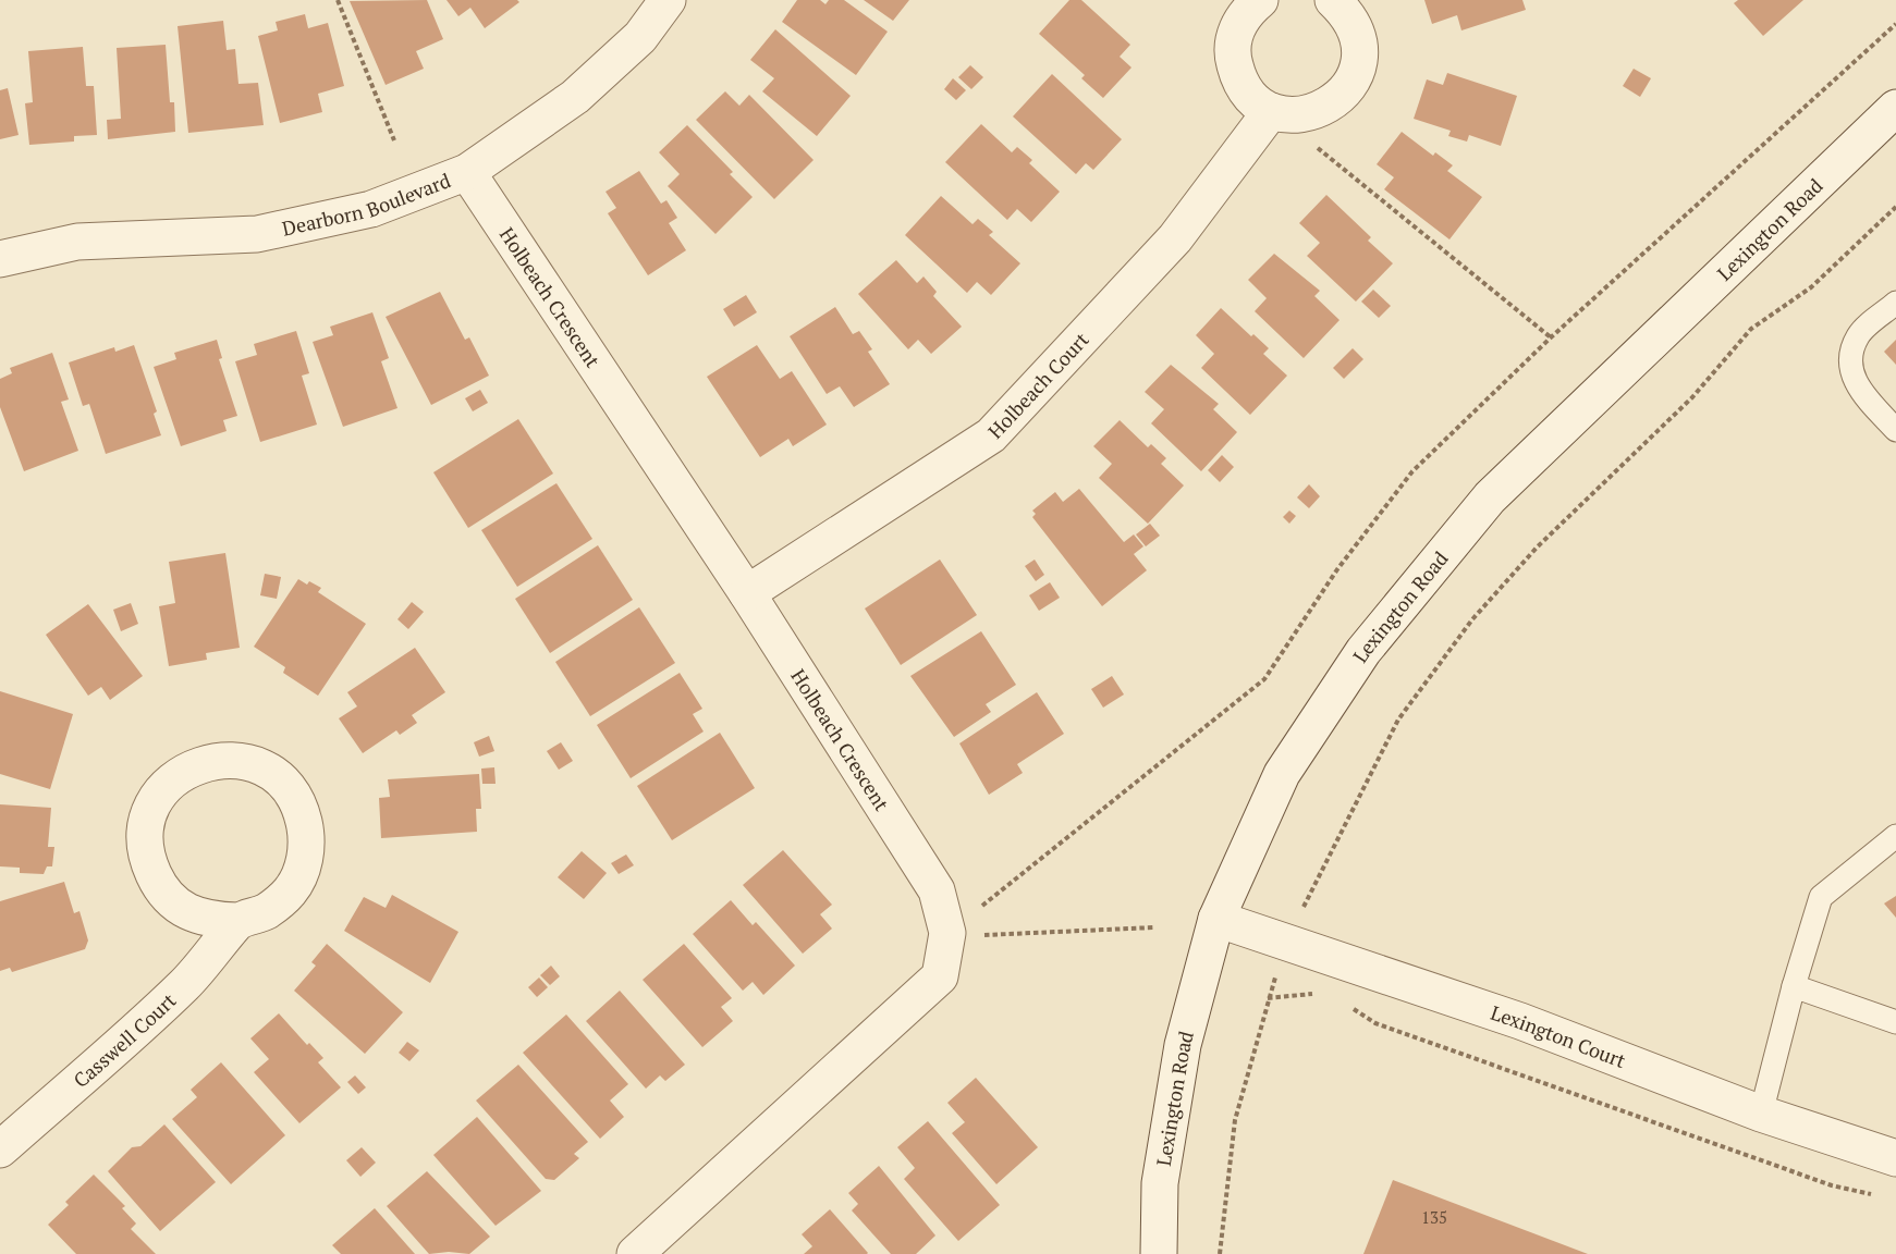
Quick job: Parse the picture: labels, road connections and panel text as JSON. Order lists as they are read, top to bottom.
{
  "streets": {
    "street": [
      "Dearborn Boulevard",
      "Lexington Road",
      "Holbeach Crescent",
      "Holbeach Court",
      "Lexington Court",
      "Casswell Court"
    ]
  },
  "crossings": [
    ["Dearborn Boulevard", "Holbeach Crescent"],
    ["Lexington Road", "Lexington Court"],
    ["Holbeach Crescent", "Holbeach Court"]
  ],
  "house_numbers": ["135"]
}
